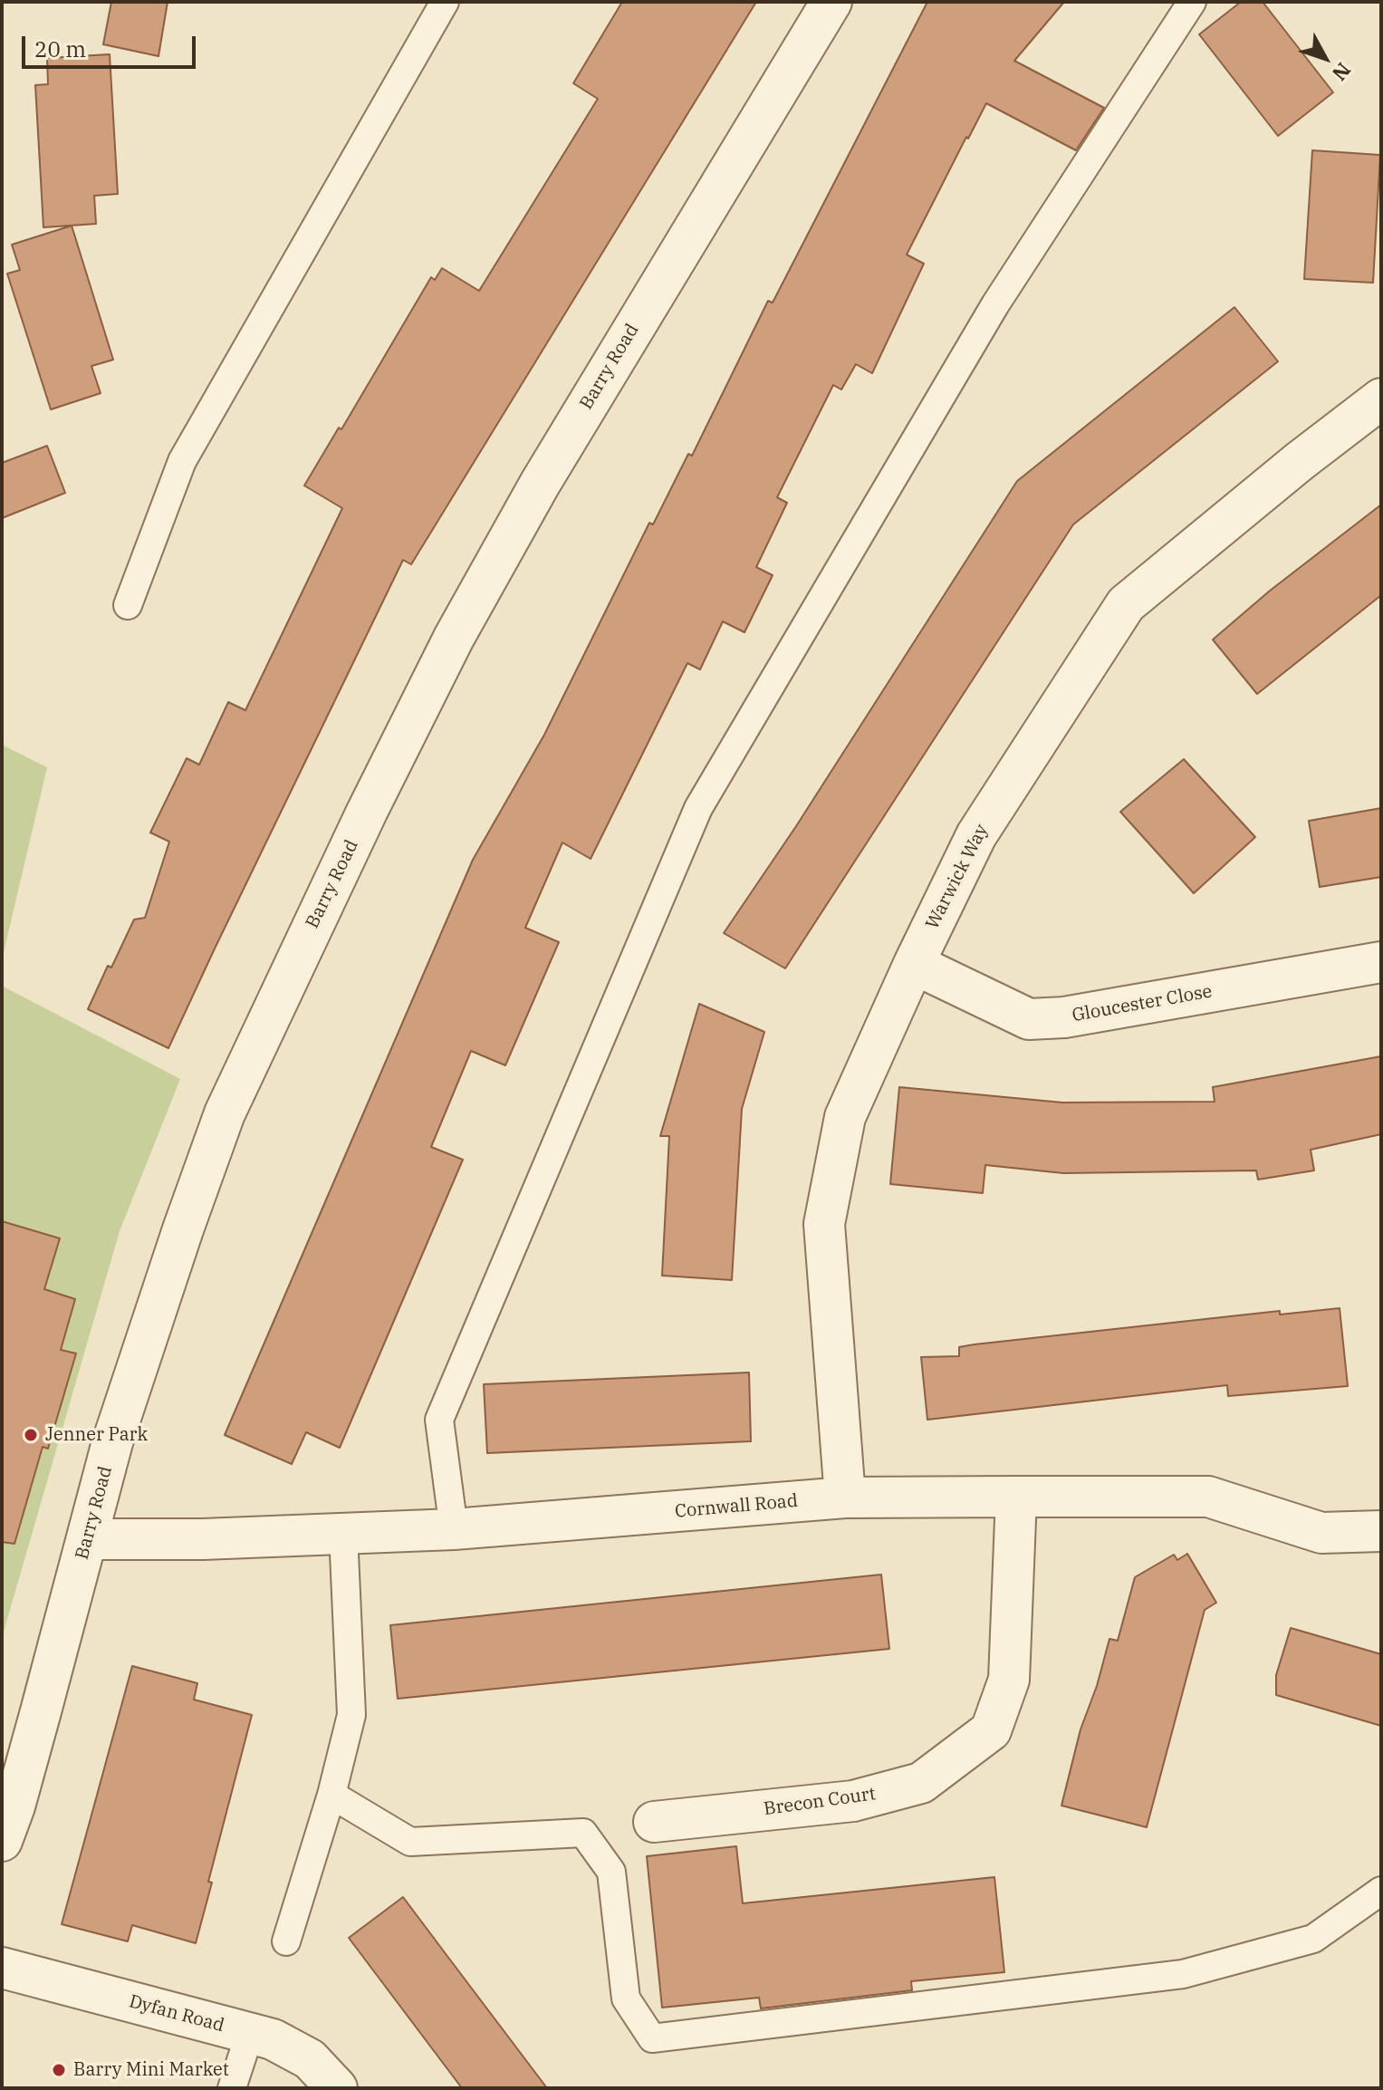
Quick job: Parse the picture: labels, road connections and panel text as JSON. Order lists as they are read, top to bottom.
{
  "streets": {
    "street": [
      "Barry Road",
      "Warwick Way",
      "Gloucester Close",
      "Cornwall Road",
      "Brecon Court",
      "Dyfan Road"
    ]
  },
  "crossings": [
    ["Barry Road", "Cornwall Road"],
    ["Warwick Way", "Gloucester Close"],
    ["Warwick Way", "Cornwall Road"],
    ["Cornwall Road", "Brecon Court"]
  ],
  "places": ["Jenner Park", "Barry Mini Market"],
  "scale_bar": "20 m",
  "north": "bottom right"
}
